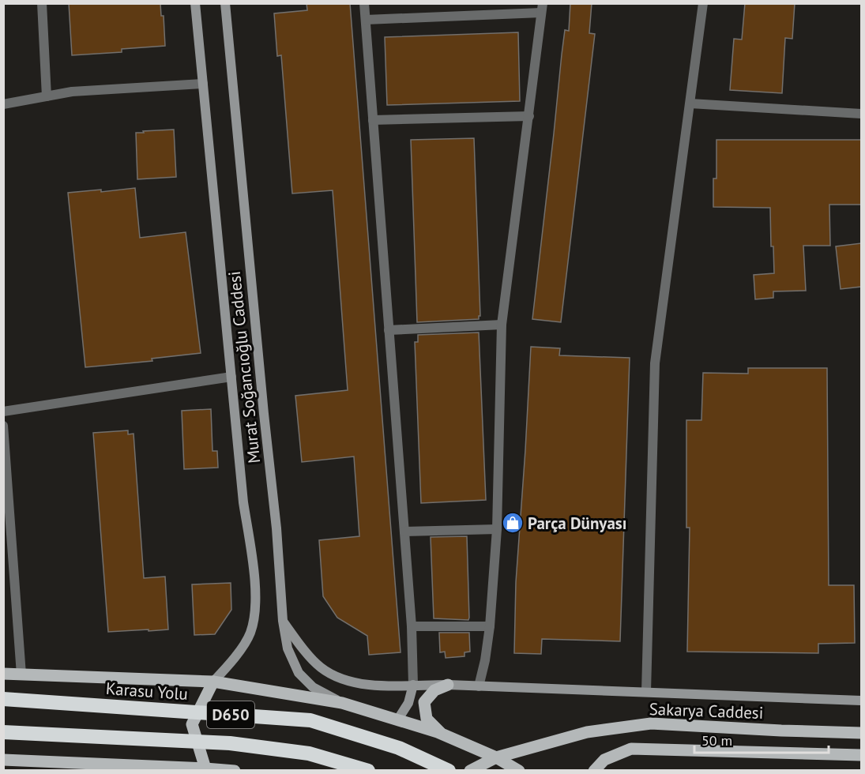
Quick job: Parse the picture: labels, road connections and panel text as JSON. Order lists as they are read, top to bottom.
{
  "streets": {
    "highway": ["Karasu Yolu", "D650"],
    "main road": ["Murat Soğancıoğlu Caddesi", "Sakarya Caddesi"]
  },
  "places": {
    "shop": ["Parça Dünyası"]
  },
  "scale_bar": "50 m"
}
